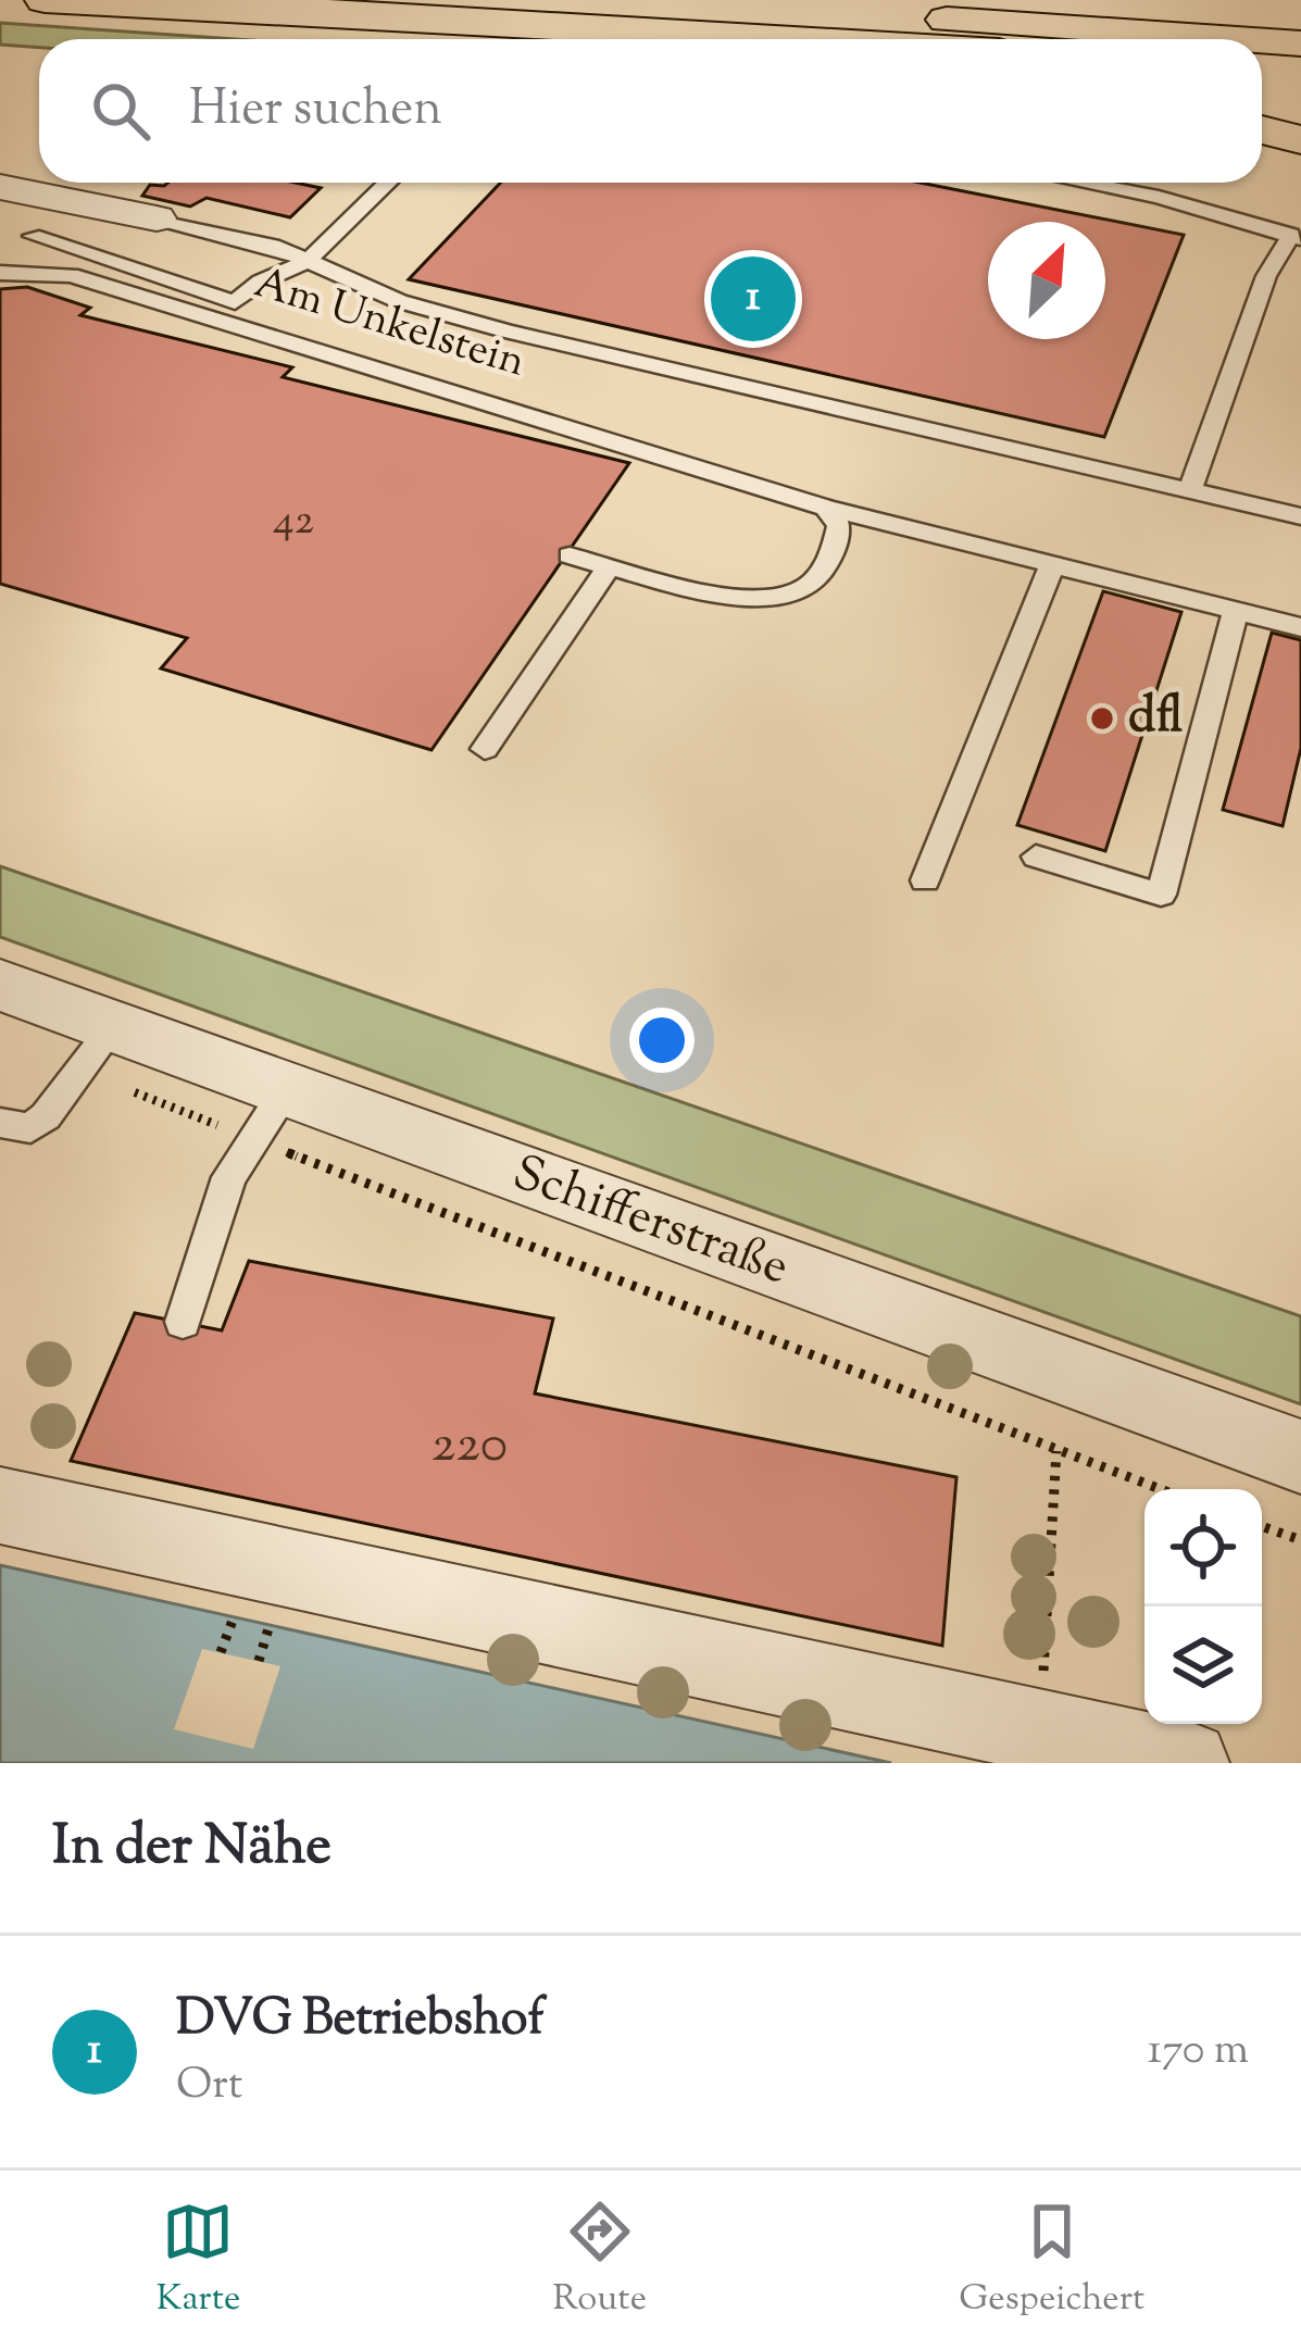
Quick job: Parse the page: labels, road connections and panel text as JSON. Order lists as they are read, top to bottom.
{
  "streets": {
    "street": ["Schifferstraße"],
    "lane": ["Am Unkelstein"]
  },
  "places": ["dfl"],
  "house_numbers": ["42", "220"],
  "north": "top right",
  "page": {
    "search": "Hier suchen",
    "pins": "1",
    "heading": "In der Nähe",
    "list": [
      {
        "mark": "1",
        "name": "DVG Betriebshof",
        "note": "Ort",
        "value": "170 m"
      }
    ],
    "nav": ["Karte", "Route", "Gespeichert"]
  }
}
